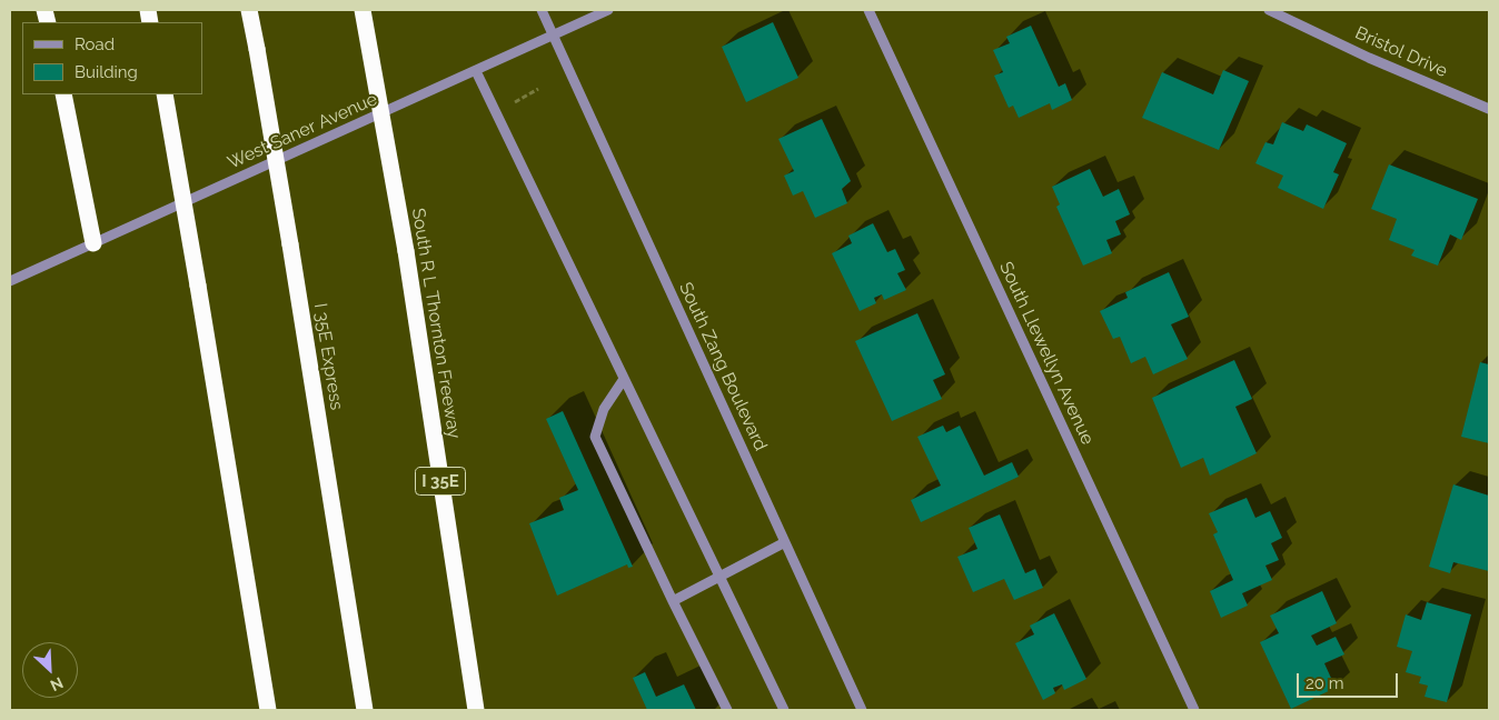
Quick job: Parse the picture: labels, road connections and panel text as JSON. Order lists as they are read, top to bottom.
{
  "streets": {
    "highway": ["South R L Thornton Freeway", "I 35E Express", "I 35E"],
    "street": [
      "Bristol Drive",
      "West Saner Avenue",
      "South Llewellyn Avenue",
      "South Zang Boulevard"
    ]
  },
  "crossings": [
    ["West Saner Avenue", "South Zang Boulevard"]
  ],
  "legend": ["Road", "Building"],
  "scale_bar": "20 m",
  "north": "bottom right"
}
